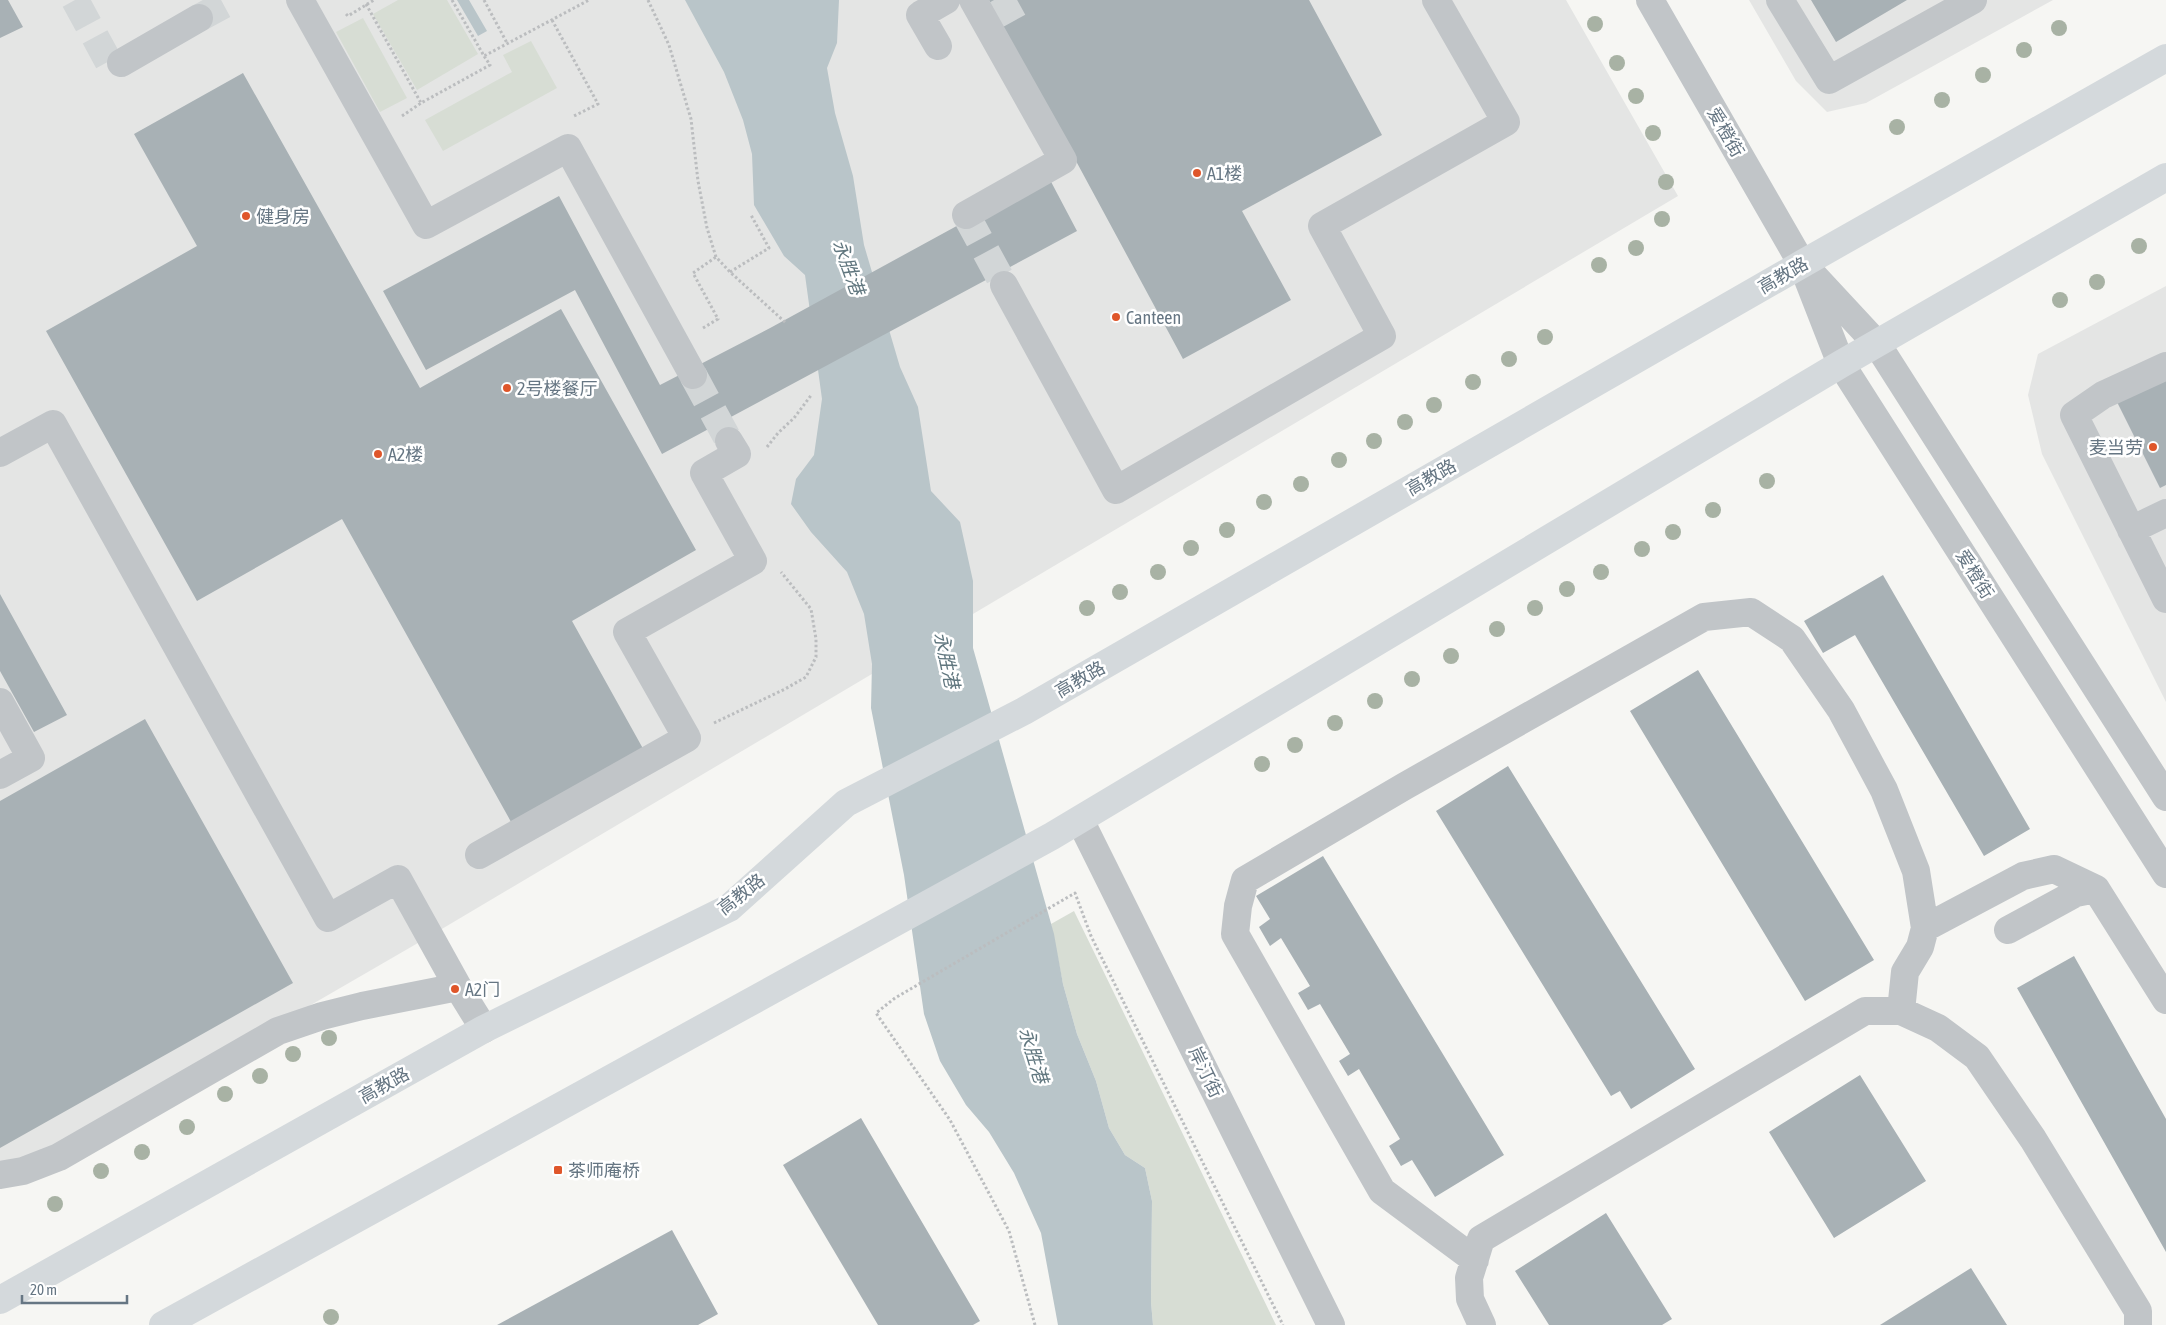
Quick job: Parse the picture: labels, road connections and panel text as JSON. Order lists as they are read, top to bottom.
{
  "streets": {
    "main road": ["高教路"],
    "street": ["爱橙街", "岸汀街"]
  },
  "crossings": [
    ["爱橙街", "高教路"]
  ],
  "water": ["永胜港"],
  "places": {
    "other": [
      "A1楼",
      "健身房",
      "Canteen",
      "2号楼餐厅",
      "麦当劳",
      "A2楼",
      "A2门"
    ],
    "transit": ["茶师庵桥"]
  },
  "scale_bar": "20 m"
}
